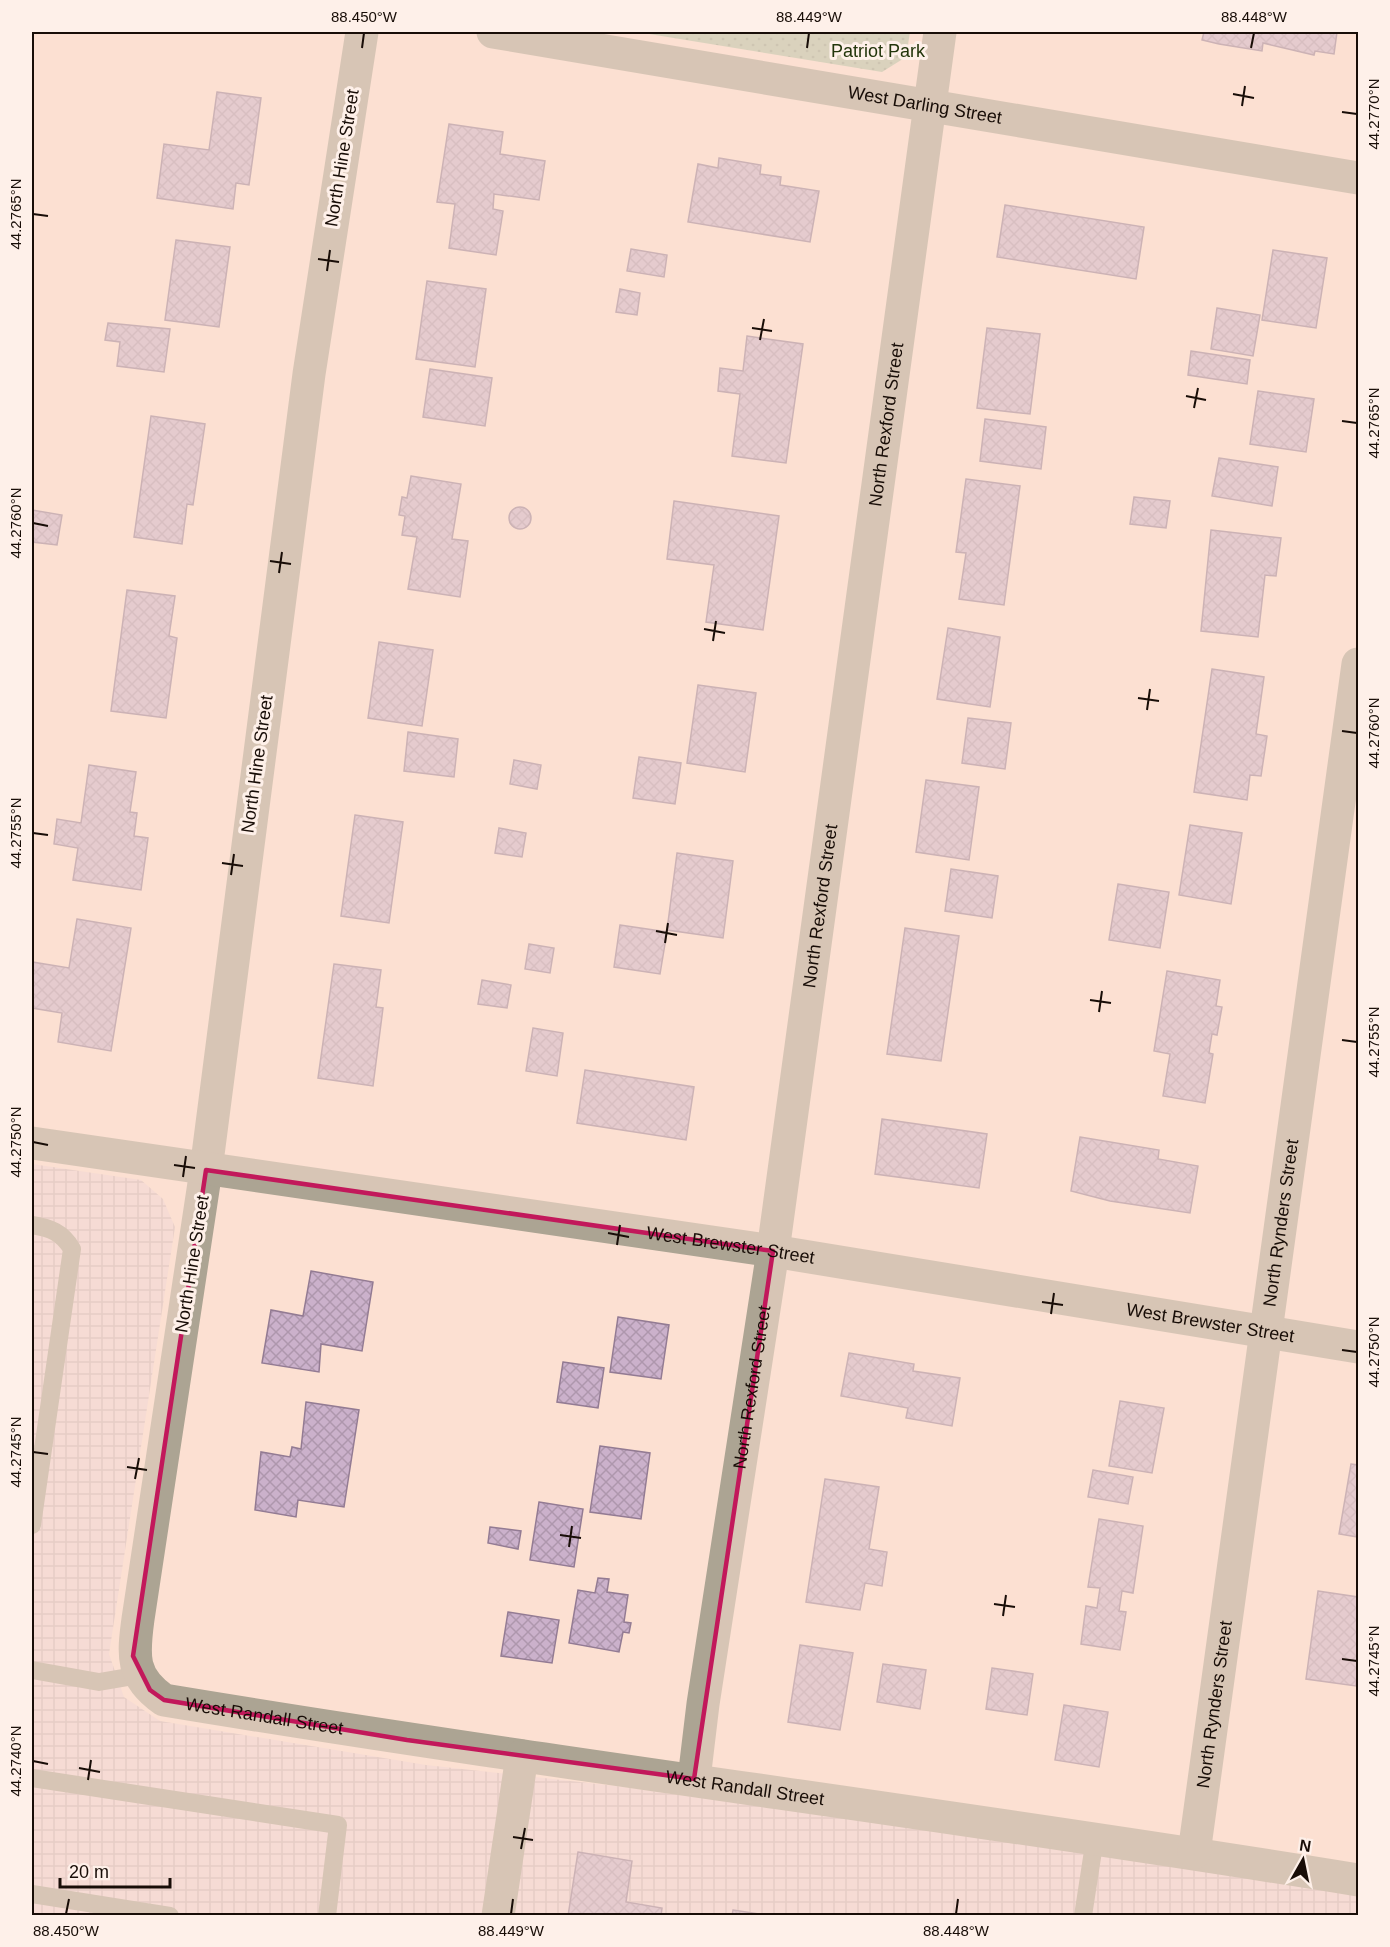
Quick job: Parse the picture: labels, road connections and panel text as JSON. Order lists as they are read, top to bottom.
{
  "streets": {
    "street": [
      "West Darling Street",
      "North Hine Street",
      "North Rexford Street",
      "North Rynders Street",
      "West Brewster Street",
      "West Randall Street"
    ]
  },
  "crossings": [
    ["West Darling Street", "North Rexford Street"],
    ["North Hine Street", "West Brewster Street"],
    ["North Hine Street", "West Randall Street"],
    ["North Rexford Street", "West Brewster Street"],
    ["North Rexford Street", "West Randall Street"],
    ["North Rynders Street", "West Brewster Street"],
    ["North Rynders Street", "West Randall Street"]
  ],
  "parks": ["Patriot Park"],
  "scale_bar": "20 m",
  "north": "top",
  "coordinates": [
    "88.450°W",
    "88.449°W",
    "88.448°W",
    "44.2770°N",
    "44.2765°N",
    "44.2760°N",
    "44.2755°N",
    "44.2750°N",
    "44.2745°N",
    "44.2740°N"
  ]
}
